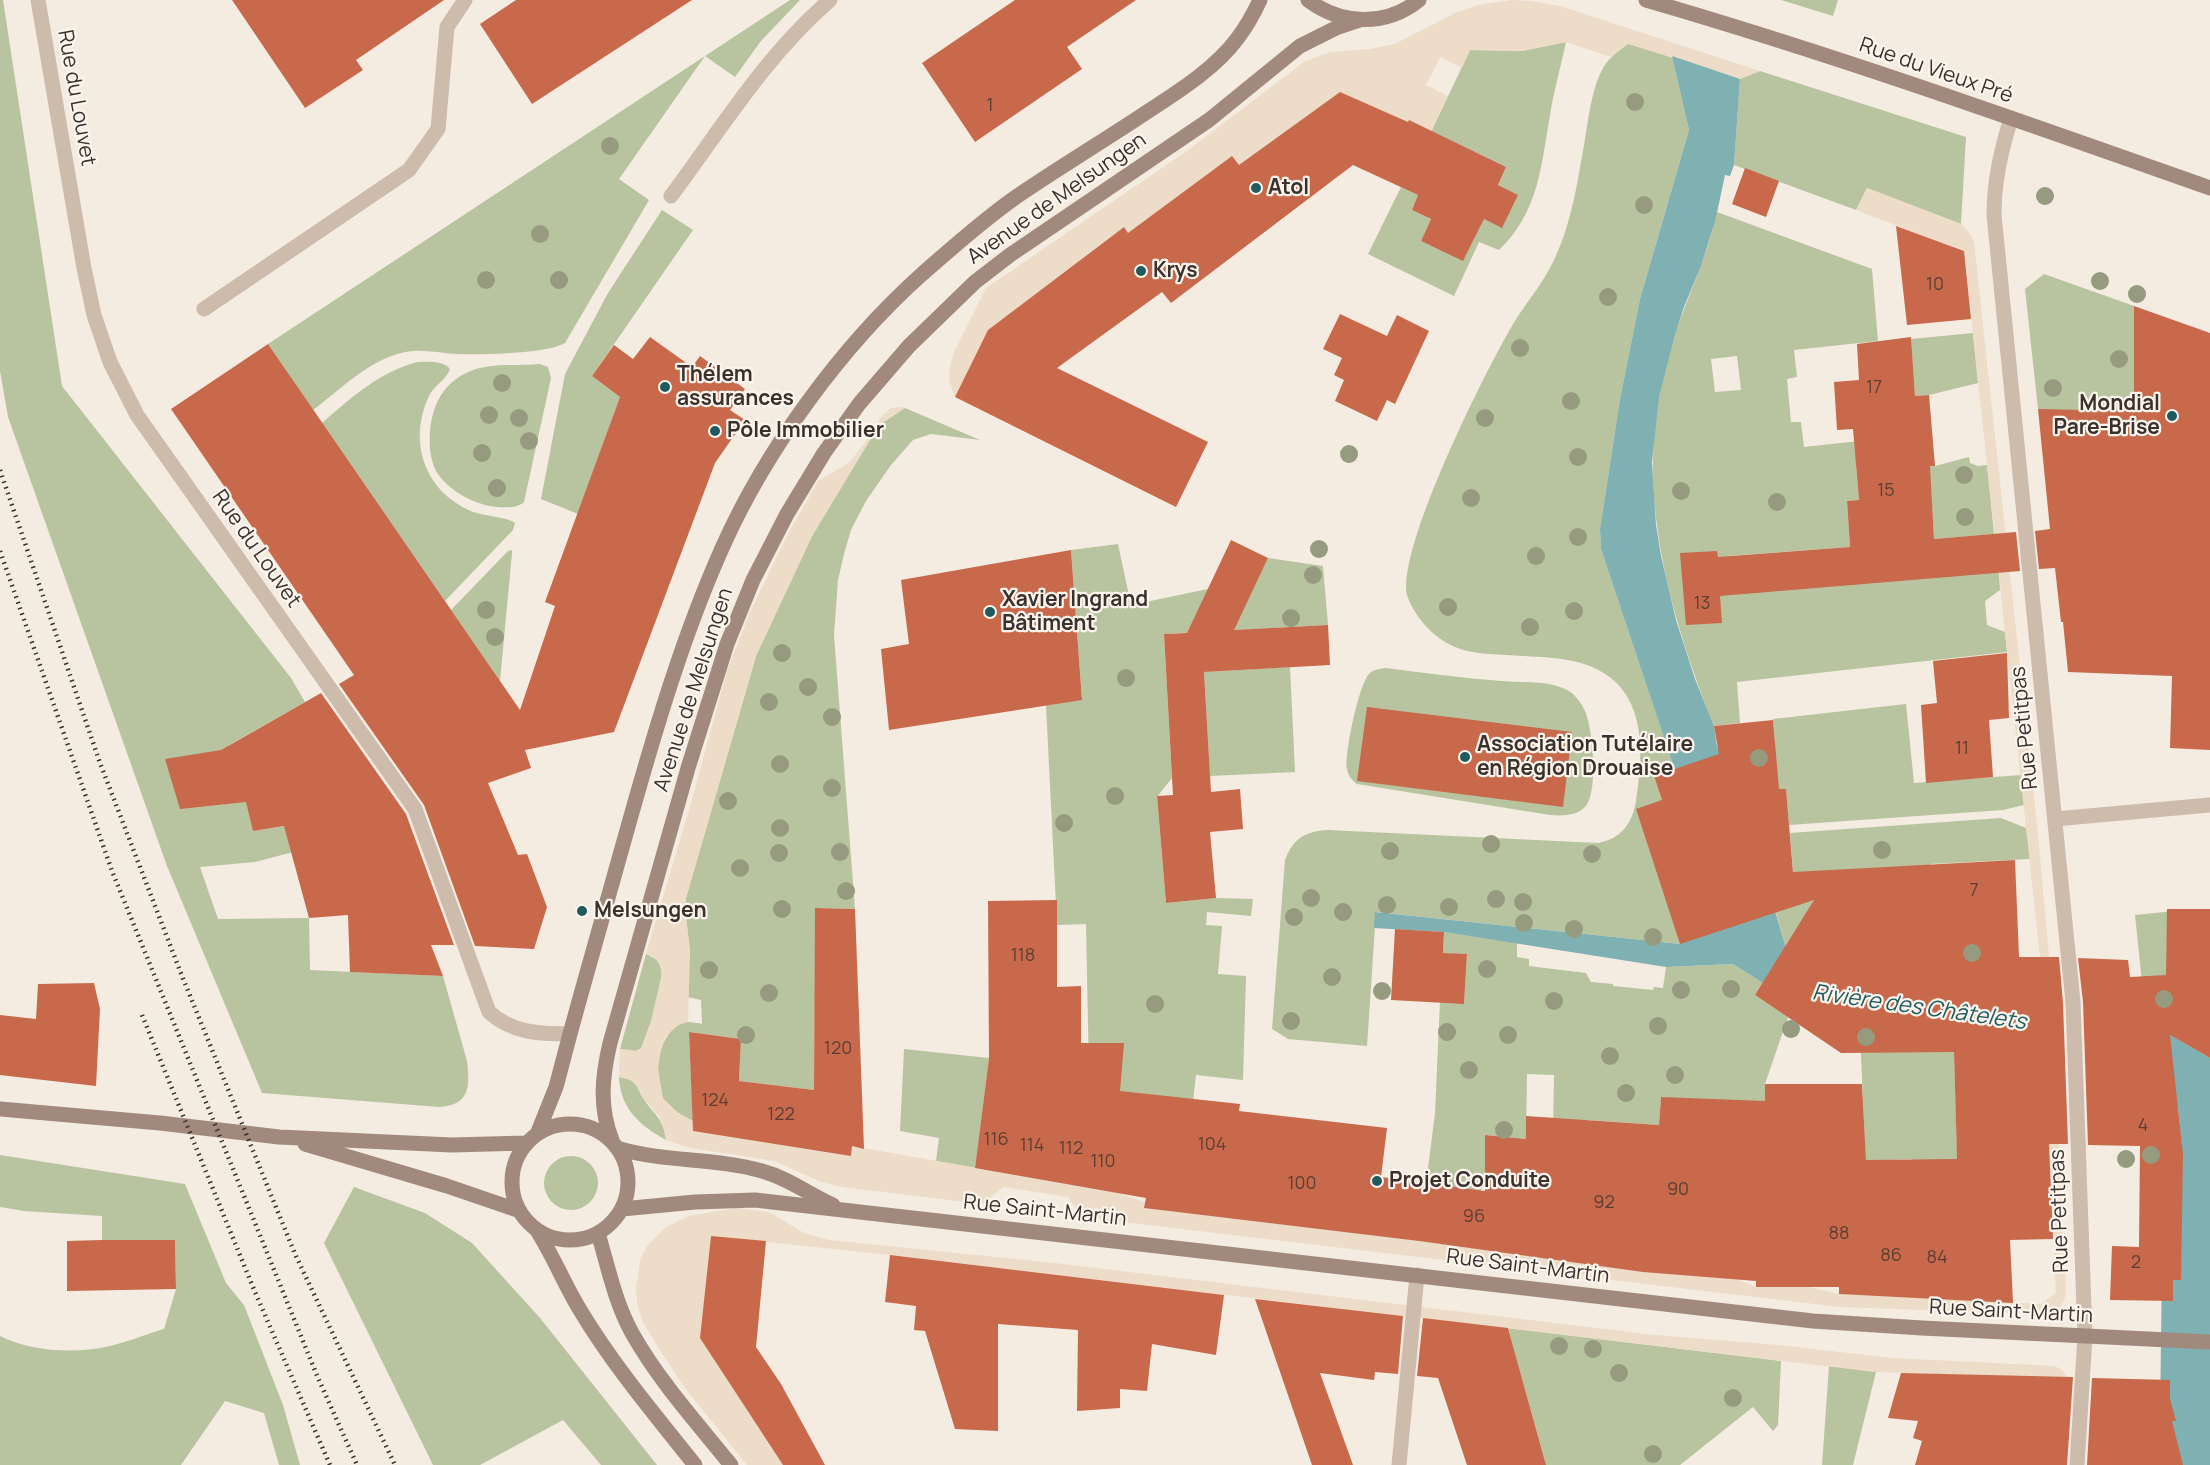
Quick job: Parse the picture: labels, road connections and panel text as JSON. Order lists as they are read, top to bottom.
{
  "streets": {
    "main road": ["Rue du Vieux Pré", "Avenue de Melsungen", "Rue Saint-Martin"],
    "street": ["Rue du Louvet", "Rue Petitpas"]
  },
  "crossings": [
    ["Rue du Vieux Pré", "Rue Petitpas"],
    ["Rue du Louvet", "Avenue de Melsungen"],
    ["Avenue de Melsungen", "Rue Saint-Martin"],
    ["Rue Petitpas", "Rue Saint-Martin"]
  ],
  "water": ["Rivière des Châtelets"],
  "places": [
    "Atol",
    "Krys",
    "Thélem assurances",
    "Mondial Pare-Brise",
    "Pôle Immobilier",
    "Xavier Ingrand Bâtiment",
    "Association Tutélaire en Région Drouaise",
    "Melsungen",
    "Projet Conduite"
  ],
  "house_numbers": [
    "1",
    "10",
    "17",
    "15",
    "13",
    "11",
    "7",
    "118",
    "120",
    "124",
    "122",
    "4",
    "116",
    "104",
    "114",
    "112",
    "110",
    "100",
    "90",
    "92",
    "96",
    "88",
    "86",
    "84",
    "2"
  ]
}
